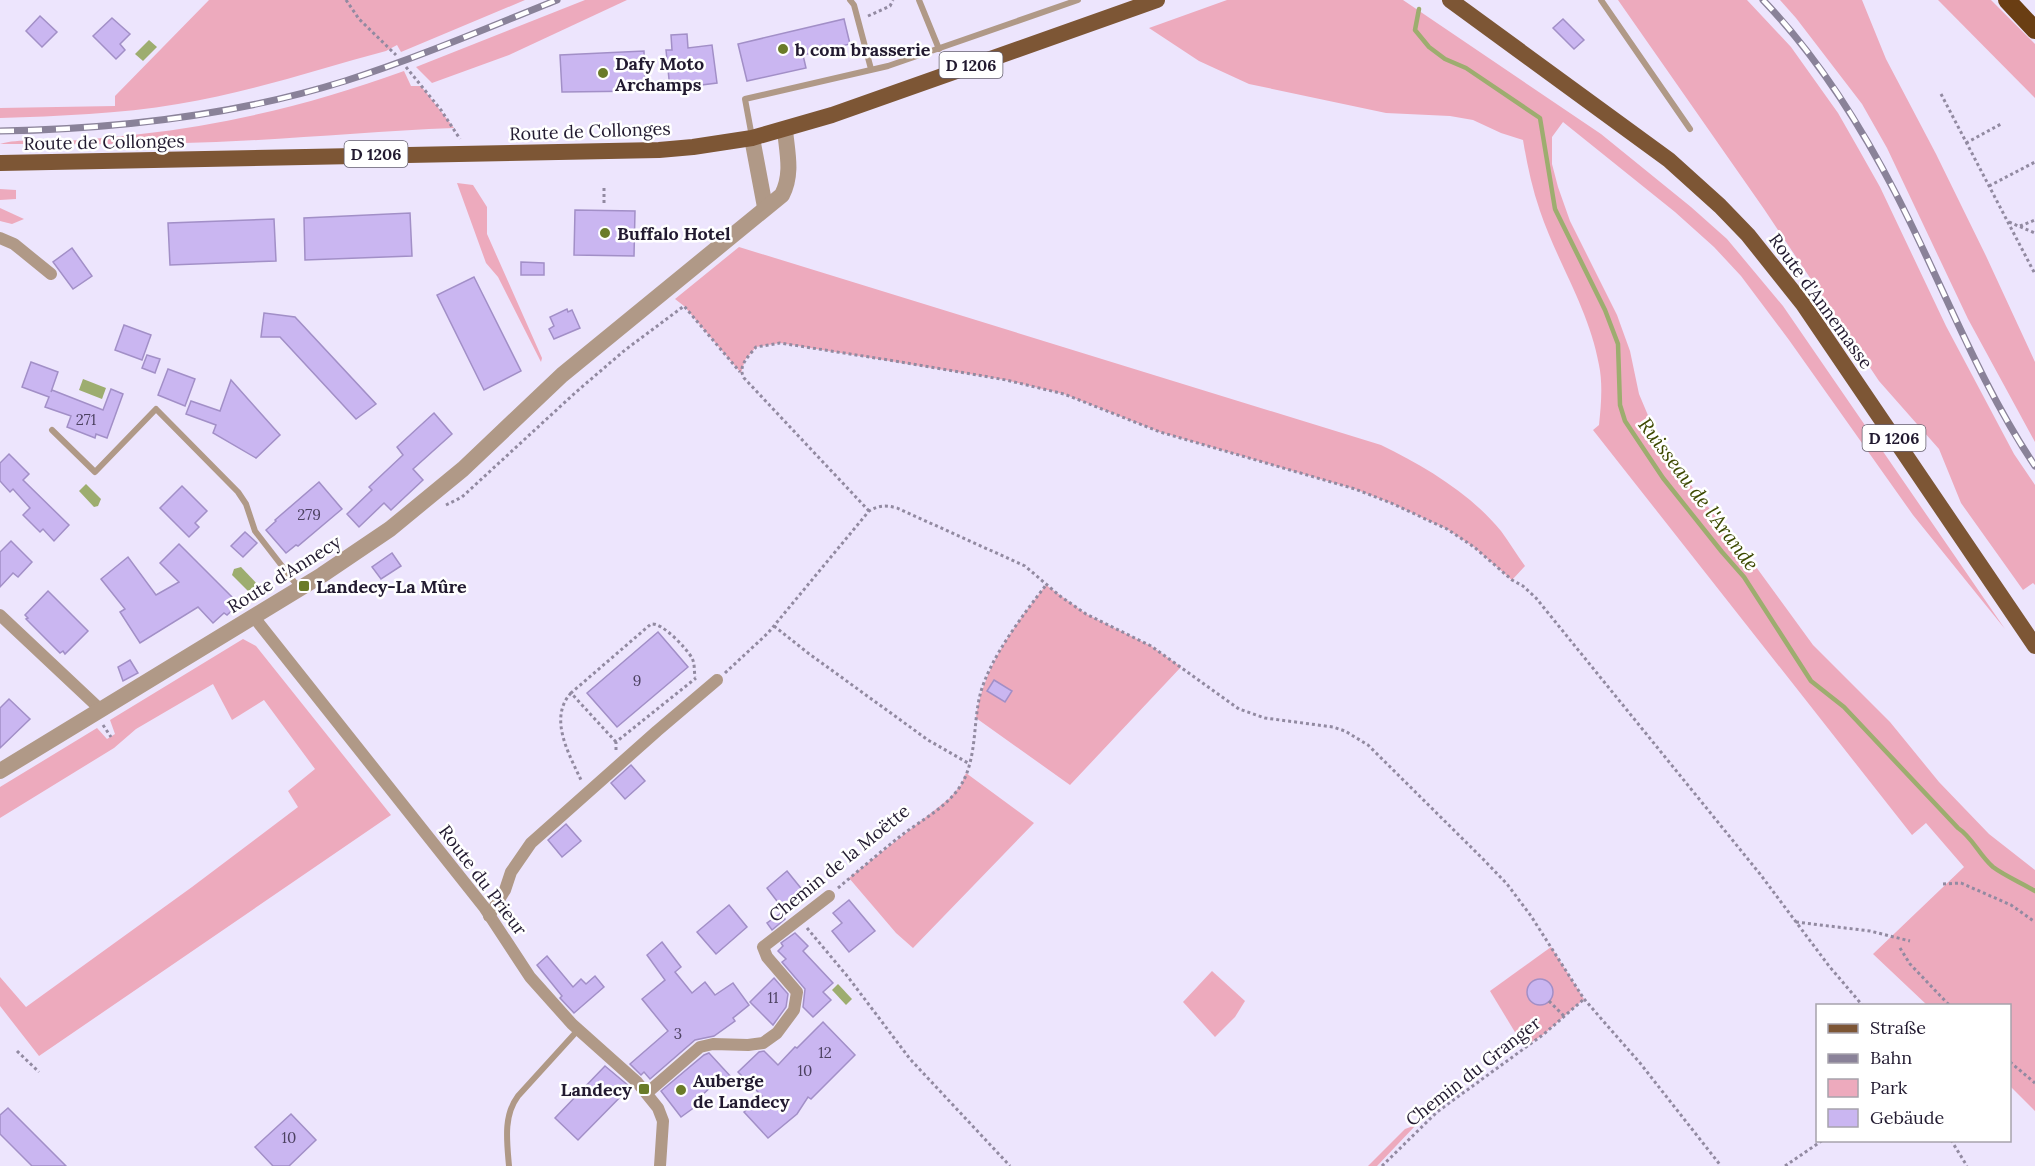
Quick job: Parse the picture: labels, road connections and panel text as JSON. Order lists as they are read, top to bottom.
{
  "streets": {
    "main road": ["D 1206", "Route de Collonges", "Route d'Annemasse"],
    "street": ["Route d'Annecy", "Chemin de la Moëtte", "Route du Prieur"],
    "path": ["Chemin du Granger"]
  },
  "crossings": [
    ["Route de Collonges", "Route d'Annecy"],
    ["Route d'Annecy", "Route du Prieur"],
    ["Chemin de la Moëtte", "Route du Prieur"]
  ],
  "water": ["Ruisseau de l'Arande"],
  "places": {
    "other": [
      "b com brasserie",
      "Dafy Moto Archamps",
      "Buffalo Hotel",
      "Auberge de Landecy"
    ],
    "transit": ["Landecy-La Mûre", "Landecy"]
  },
  "house_numbers": [
    "271",
    "279",
    "9",
    "11",
    "3",
    "12",
    "10",
    "10"
  ],
  "legend": [
    "Straße",
    "Bahn",
    "Park",
    "Gebäude"
  ]
}
